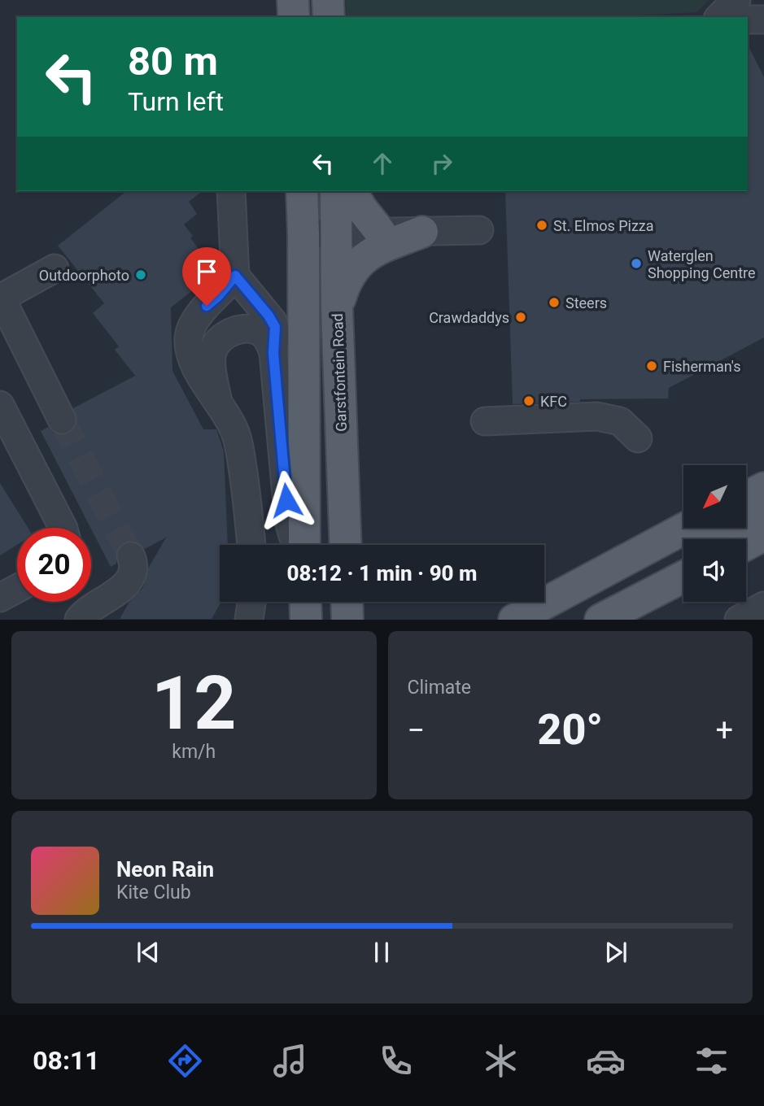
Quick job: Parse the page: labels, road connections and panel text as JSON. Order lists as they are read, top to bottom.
{
  "streets": {
    "main road": ["Garstfontein Road"]
  },
  "places": [
    "St. Elmos Pizza",
    "Waterglen Shopping Centre",
    "Outdoorphoto",
    "Steers",
    "Crawdaddys",
    "Fisherman's",
    "KFC"
  ],
  "north": "bottom left",
  "page": {
    "turn": ["80 m", "Turn left"],
    "limit": "20",
    "trip": "08:12 · 1 min · 90 m",
    "tile": [
      ["12", "km/h"],
      "Climate"
    ],
    "heat": ["−", "20°", "+"],
    "song": ["Neon Rain", "Kite Club"],
    "tabs": "08:11"
  }
}
